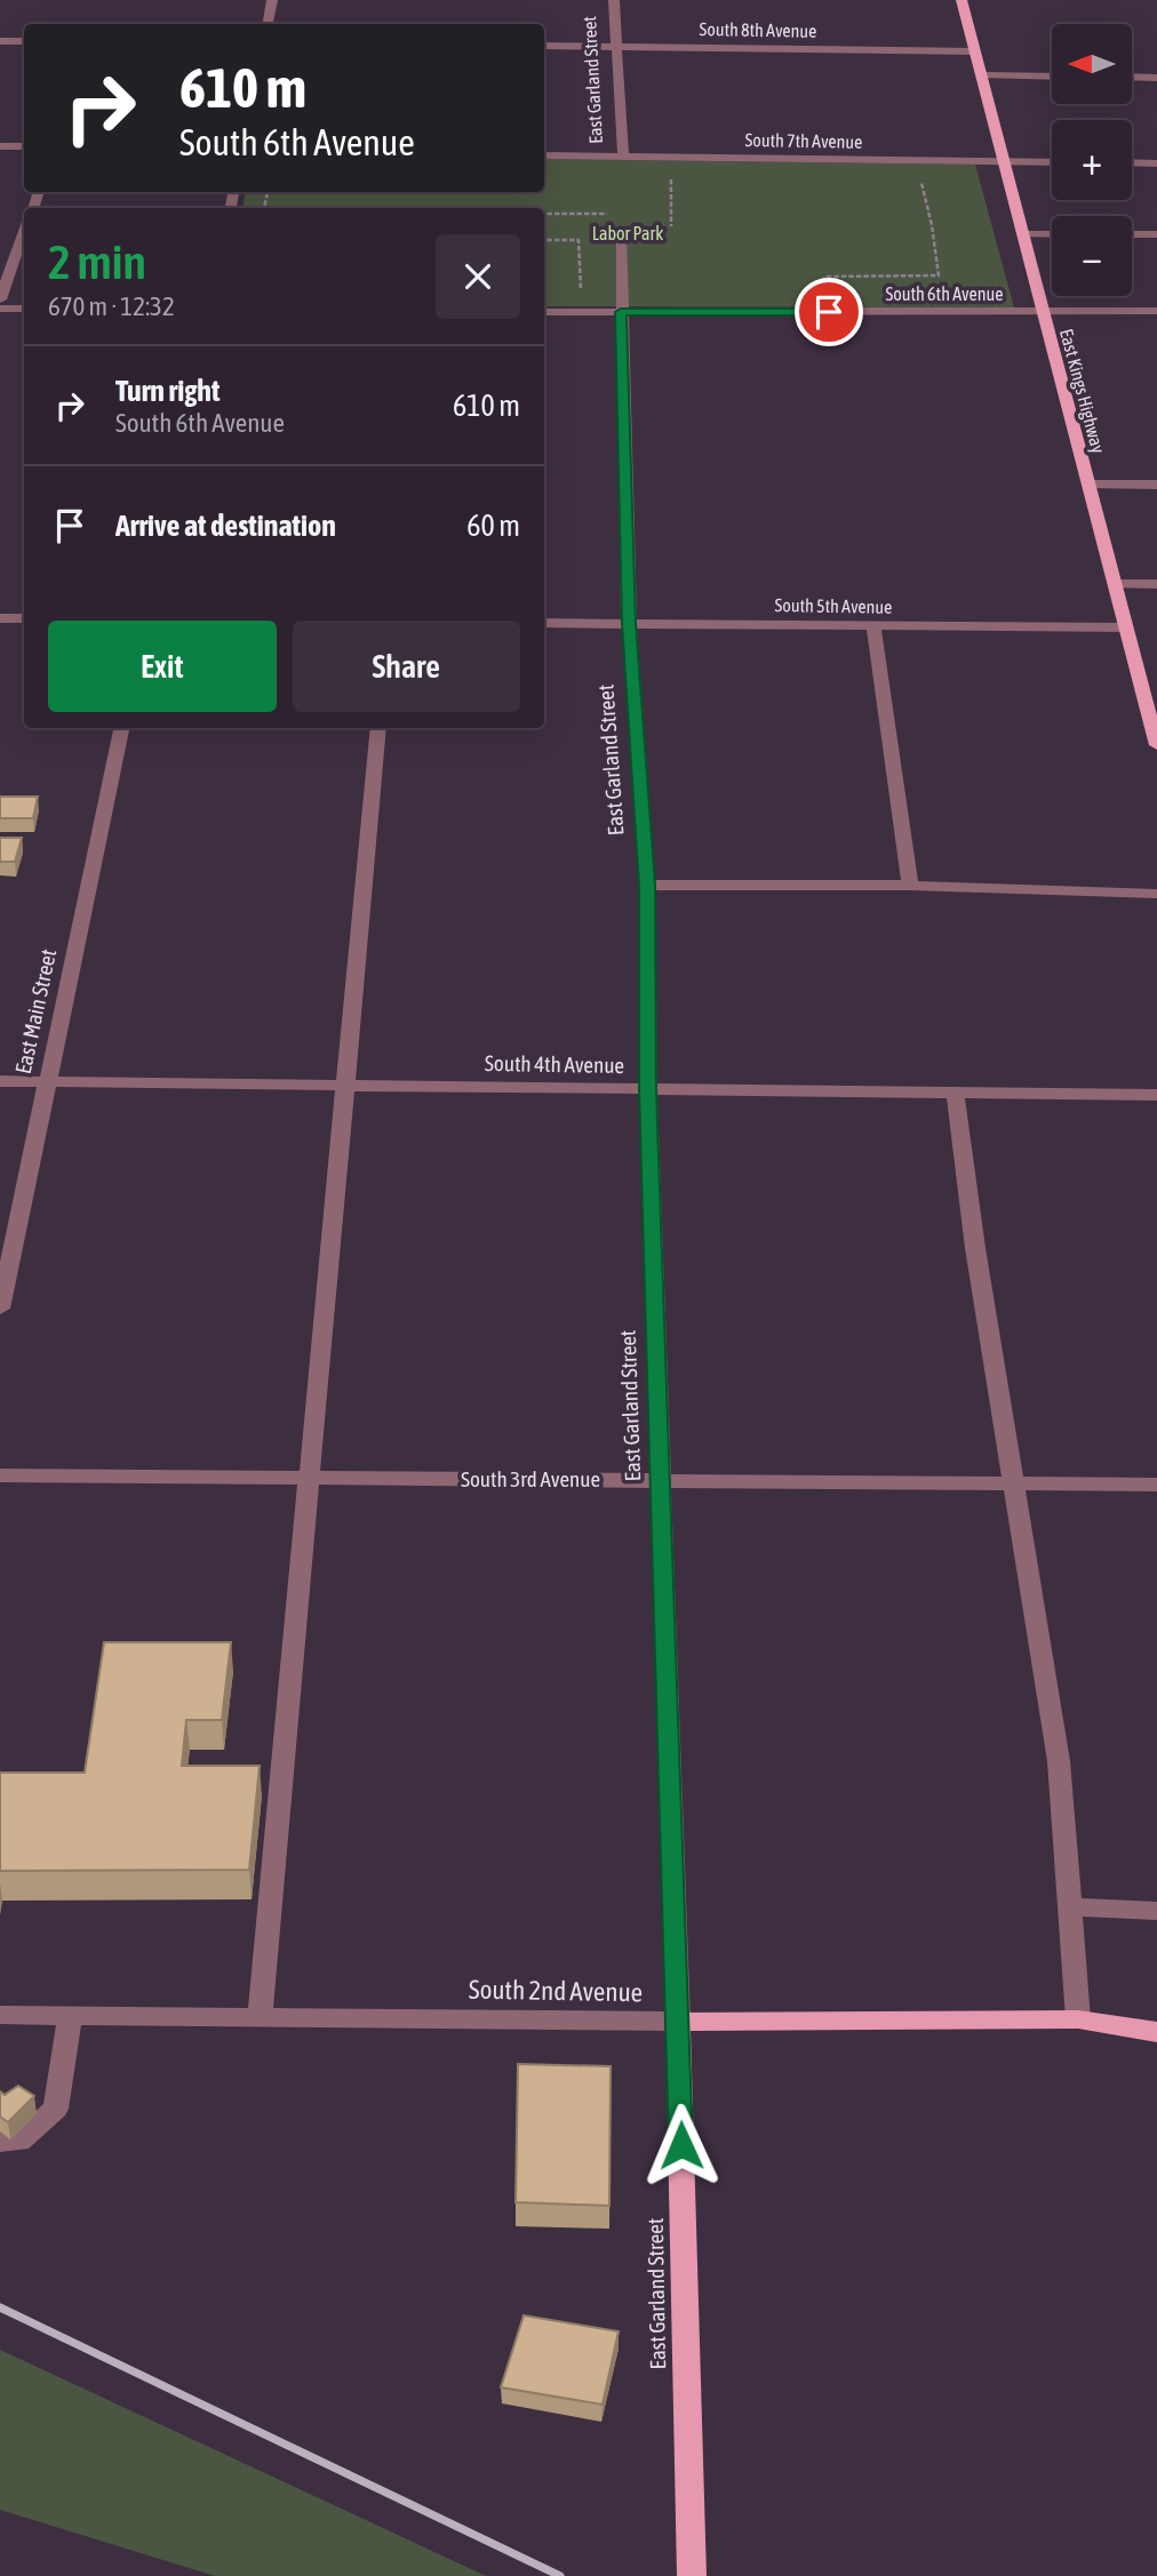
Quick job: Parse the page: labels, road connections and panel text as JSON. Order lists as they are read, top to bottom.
{
  "streets": {
    "main road": ["East Garland Street", "East Kings Highway", "South 2nd Avenue"],
    "street": [
      "South 8th Avenue",
      "South 7th Avenue",
      "South 6th Avenue",
      "South 5th Avenue",
      "East Main Street",
      "South 4th Avenue",
      "South 3rd Avenue"
    ]
  },
  "crossings": [
    ["South 8th Avenue", "East Garland Street"],
    ["South 8th Avenue", "East Kings Highway"],
    ["East Garland Street", "South 7th Avenue"],
    ["East Garland Street", "South 6th Avenue"],
    ["East Garland Street", "South 5th Avenue"],
    ["East Garland Street", "South 4th Avenue"],
    ["East Garland Street", "South 3rd Avenue"],
    ["East Garland Street", "South 2nd Avenue"],
    ["South 7th Avenue", "East Kings Highway"],
    ["South 6th Avenue", "East Kings Highway"],
    ["East Kings Highway", "South 5th Avenue"],
    ["East Main Street", "South 4th Avenue"]
  ],
  "parks": ["Labor Park"],
  "north": "left",
  "page": {
    "map_buttons": ["+", "−"],
    "turn": ["610 m", "South 6th Avenue"],
    "heading": ["2 min", "670 m · 12:32"],
    "list": [
      {
        "name": "Turn right",
        "note": "South 6th Avenue",
        "value": "610 m"
      },
      {
        "name": "Arrive at destination",
        "value": "60 m"
      }
    ],
    "buttons": ["Exit", "Share"]
  }
}
